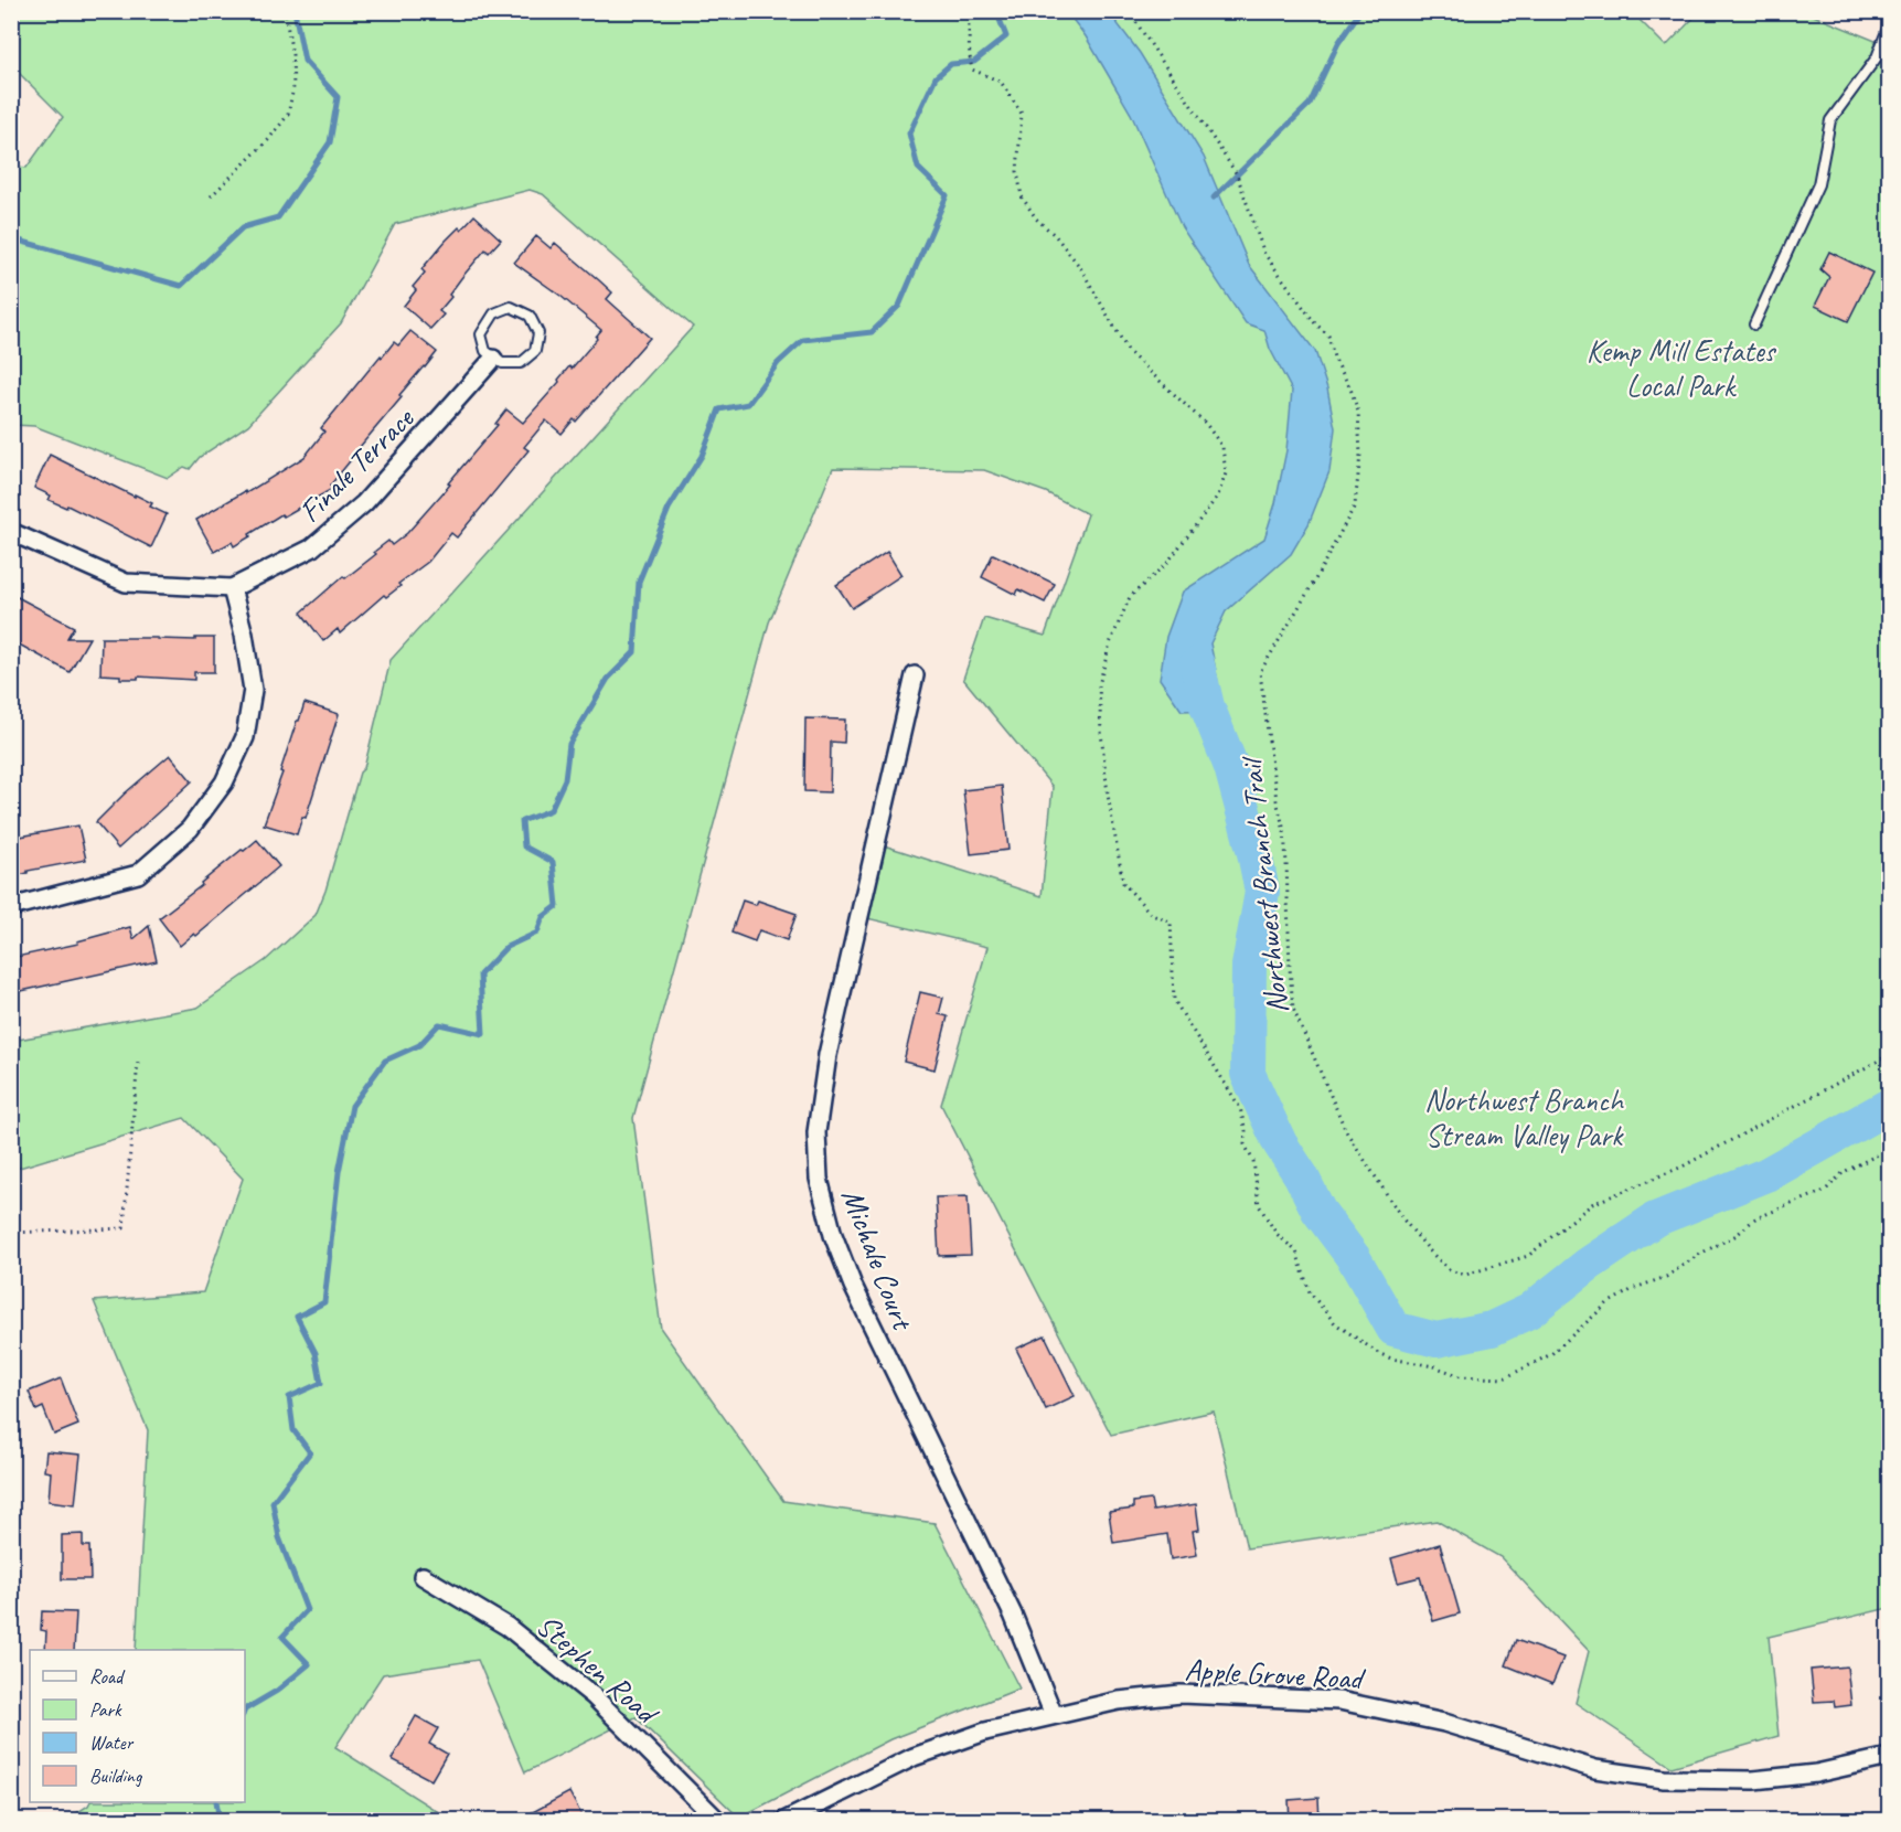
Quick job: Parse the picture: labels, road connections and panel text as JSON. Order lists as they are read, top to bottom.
{
  "streets": {
    "street": [
      "Finale Terrace",
      "Michale Court",
      "Stephen Road",
      "Apple Grove Road"
    ],
    "path": ["Northwest Branch Trail"]
  },
  "crossings": [
    ["Michale Court", "Apple Grove Road"]
  ],
  "parks": ["Kemp Mill Estates Local Park", "Northwest Branch Stream Valley Park"],
  "legend": [
    "Road",
    "Park",
    "Water",
    "Building"
  ]
}
